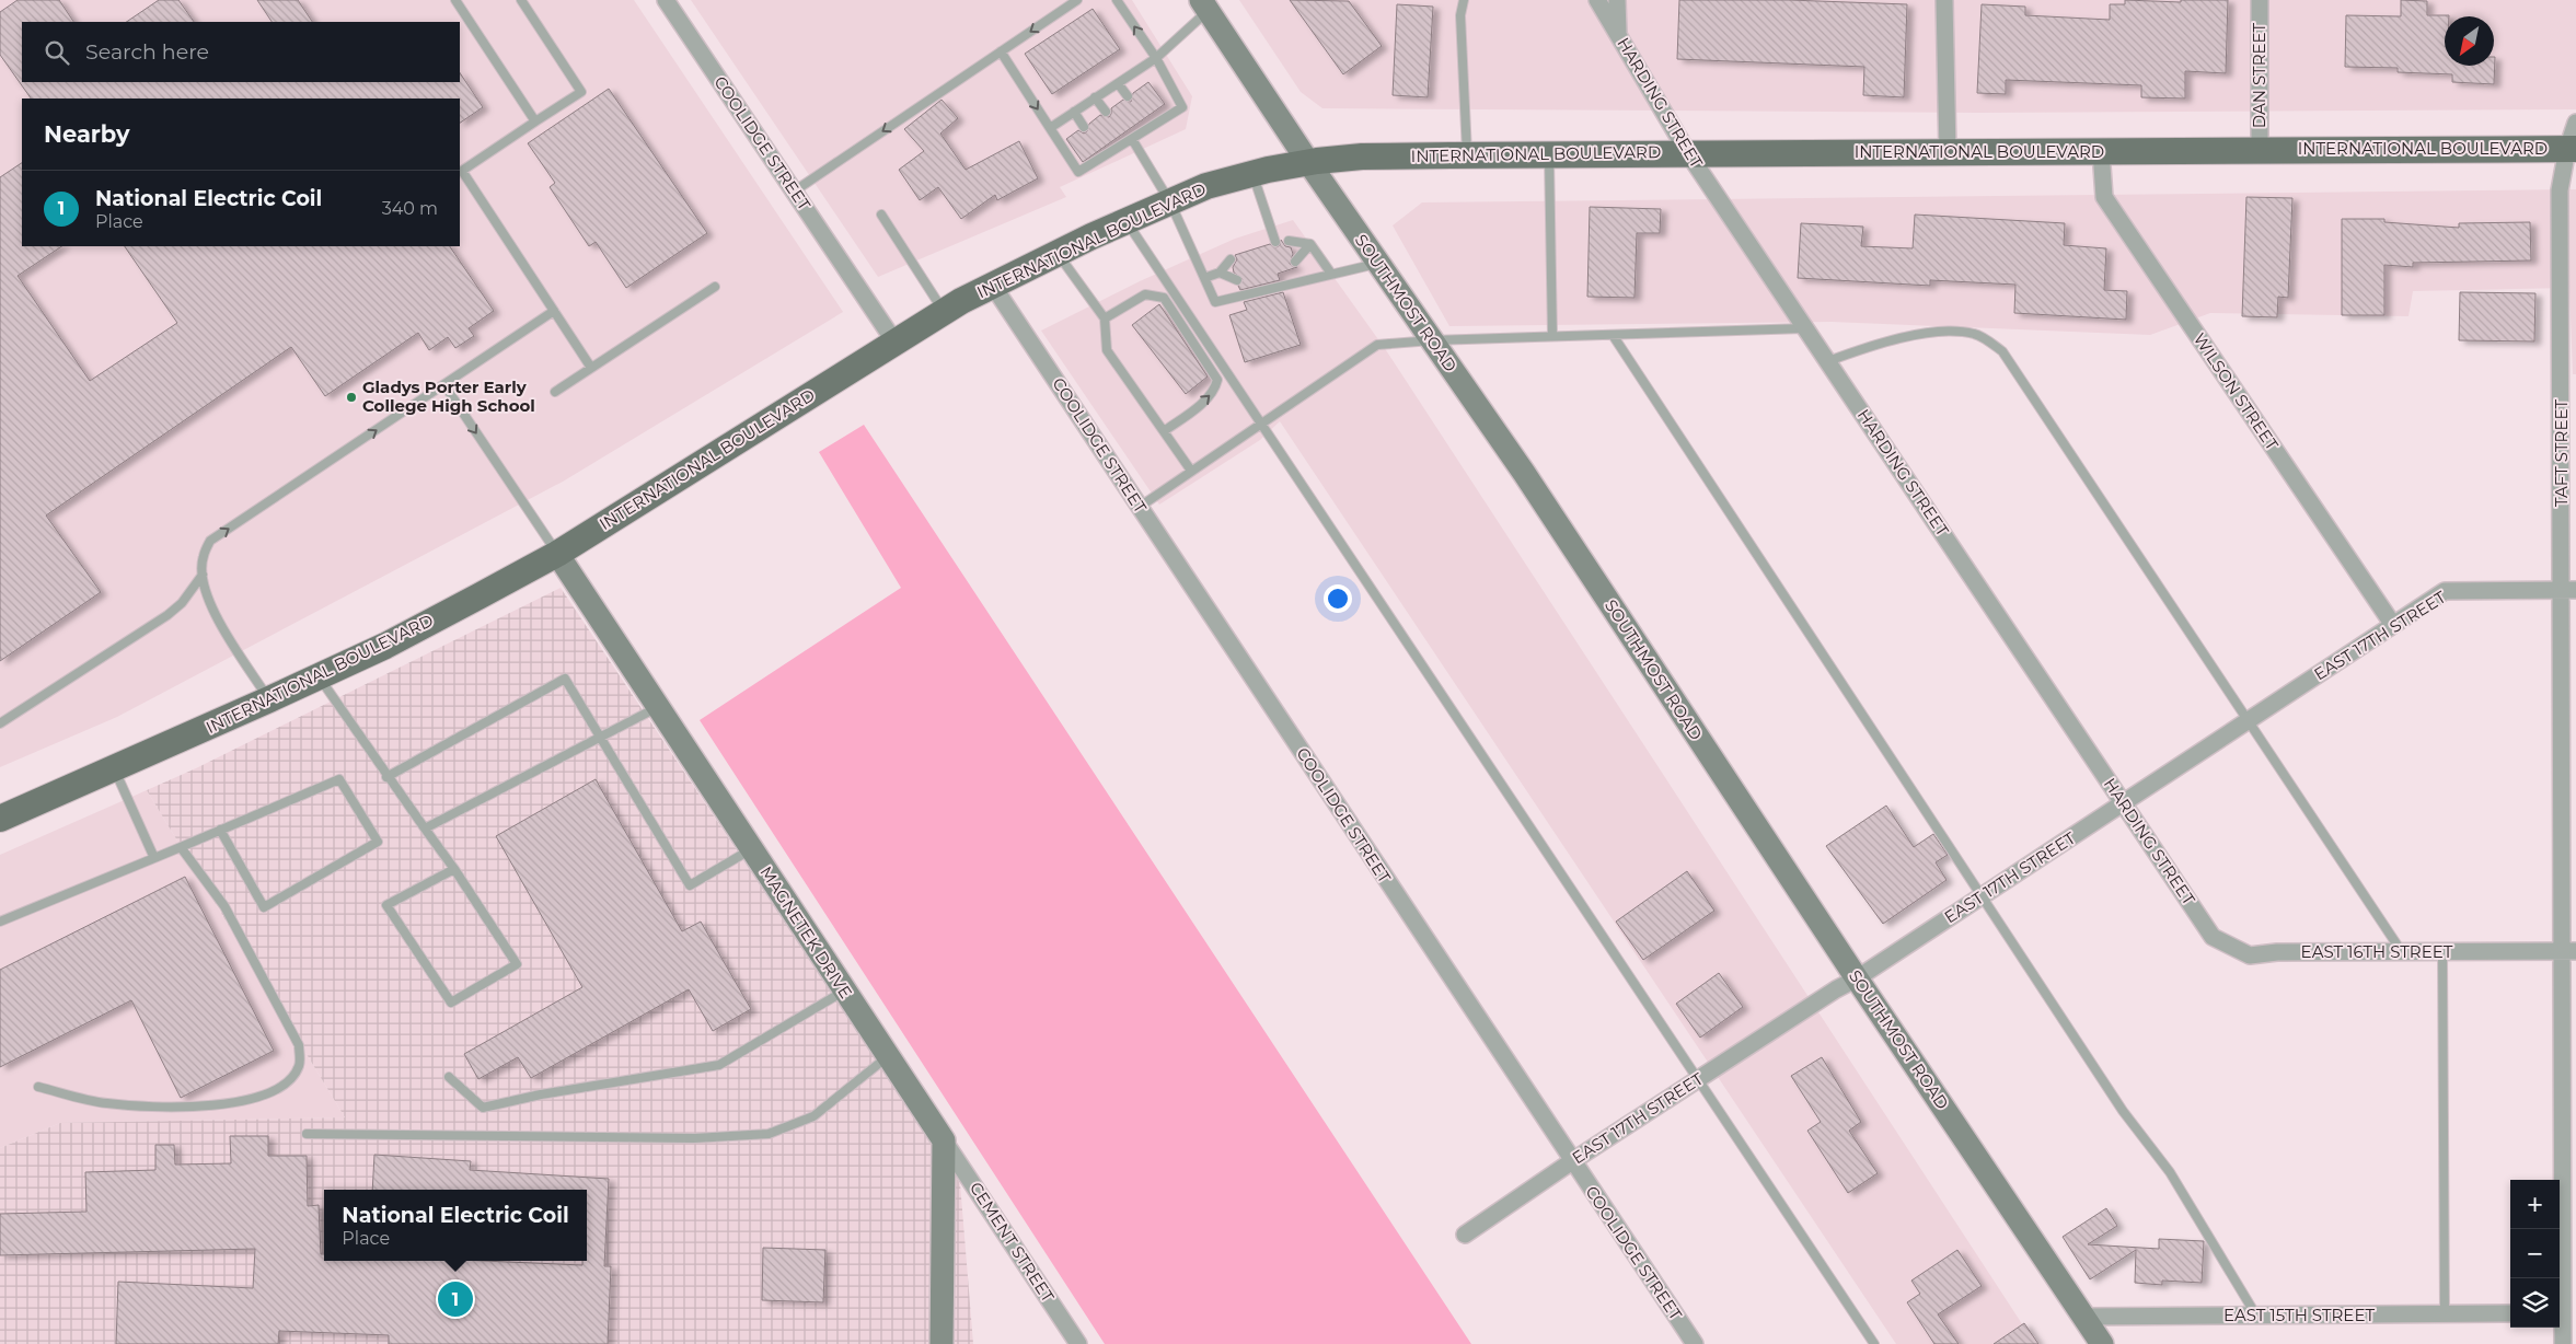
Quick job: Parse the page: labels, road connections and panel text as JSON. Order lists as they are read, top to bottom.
{
  "streets": {
    "main road": ["INTERNATIONAL BOULEVARD"],
    "street": [
      "DAN STREET",
      "HARDING STREET",
      "COOLIDGE STREET",
      "SOUTHMOST ROAD",
      "WILSON STREET",
      "TAFT STREET",
      "EAST 17TH STREET",
      "MAGNETEK DRIVE",
      "EAST 16TH STREET",
      "CEMENT STREET",
      "EAST 15TH STREET"
    ]
  },
  "crossings": [
    ["DAN STREET", "INTERNATIONAL BOULEVARD"],
    ["HARDING STREET", "INTERNATIONAL BOULEVARD"],
    ["HARDING STREET", "EAST 17TH STREET"],
    ["HARDING STREET", "EAST 16TH STREET"],
    ["COOLIDGE STREET", "INTERNATIONAL BOULEVARD"],
    ["COOLIDGE STREET", "EAST 17TH STREET"],
    ["INTERNATIONAL BOULEVARD", "SOUTHMOST ROAD"],
    ["INTERNATIONAL BOULEVARD", "WILSON STREET"],
    ["INTERNATIONAL BOULEVARD", "TAFT STREET"],
    ["INTERNATIONAL BOULEVARD", "MAGNETEK DRIVE"],
    ["SOUTHMOST ROAD", "EAST 17TH STREET"],
    ["SOUTHMOST ROAD", "EAST 15TH STREET"],
    ["WILSON STREET", "EAST 17TH STREET"],
    ["TAFT STREET", "EAST 17TH STREET"],
    ["TAFT STREET", "EAST 16TH STREET"],
    ["MAGNETEK DRIVE", "CEMENT STREET"]
  ],
  "places": ["Gladys Porter Early College High School"],
  "north": "bottom left",
  "page": {
    "search": "Search here",
    "heading": "Nearby",
    "list": [
      {
        "mark": "1",
        "name": "National Electric Coil",
        "note": "Place",
        "value": "340 m"
      }
    ],
    "map_buttons": ["+", "−"],
    "popup": ["National Electric Coil", "Place"],
    "pins": "1"
  }
}
